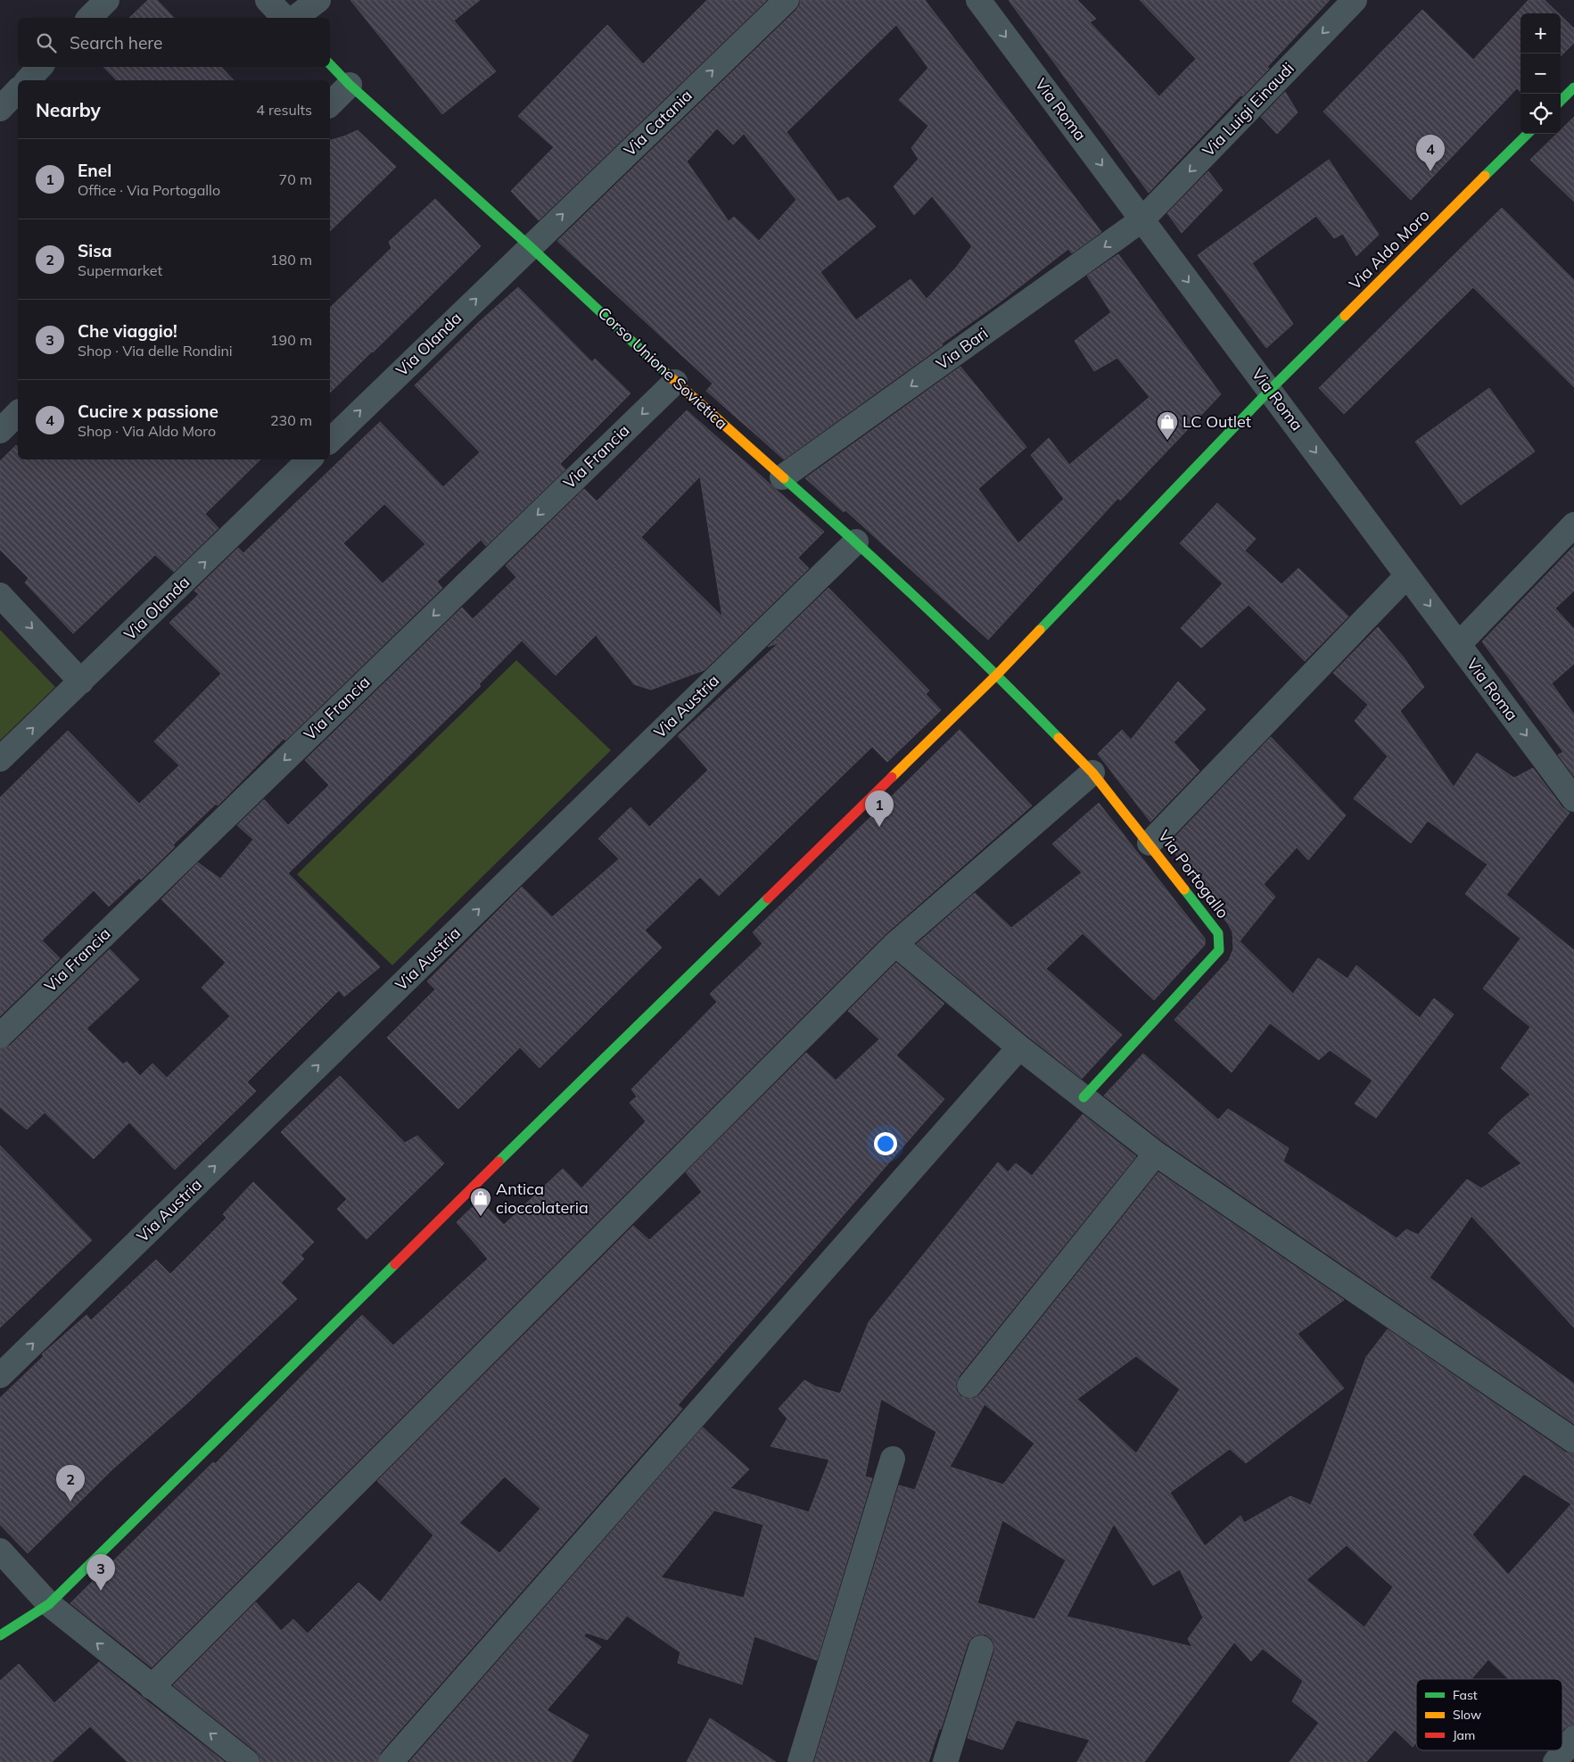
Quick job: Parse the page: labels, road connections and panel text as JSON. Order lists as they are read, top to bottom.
{
  "streets": {
    "street": [
      "Via Roma",
      "Via Luigi Einaudi",
      "Via Catania",
      "Via Aldo Moro",
      "Via Olanda",
      "Via Bari",
      "Corso Unione Sovietica",
      "Via Francia",
      "Via Austria",
      "Via Portogallo"
    ]
  },
  "crossings": [
    ["Via Roma", "Via Luigi Einaudi"],
    ["Via Roma", "Via Aldo Moro"],
    ["Via Roma", "Via Bari"],
    ["Via Luigi Einaudi", "Via Bari"],
    ["Via Catania", "Via Olanda"],
    ["Via Catania", "Corso Unione Sovietica"],
    ["Via Aldo Moro", "Corso Unione Sovietica"],
    ["Via Aldo Moro", "Via Portogallo"],
    ["Via Olanda", "Corso Unione Sovietica"],
    ["Via Bari", "Corso Unione Sovietica"],
    ["Corso Unione Sovietica", "Via Francia"],
    ["Corso Unione Sovietica", "Via Austria"],
    ["Corso Unione Sovietica", "Via Portogallo"]
  ],
  "one_way": [
    "Via Roma",
    "Via Luigi Einaudi",
    "Via Catania",
    "Via Olanda",
    "Via Bari",
    "Via Francia",
    "Via Austria"
  ],
  "places": {
    "shop": ["LC Outlet", "Antica cioccolateria"]
  },
  "legend": ["Fast", "Slow", "Jam"],
  "page": {
    "map_buttons": ["+", "−"],
    "search": "Search here",
    "heading": ["Nearby", "4 results"],
    "pins": [
      "4",
      "1",
      "2",
      "3"
    ],
    "list": [
      {
        "mark": "1",
        "name": "Enel",
        "note": "Office · Via Portogallo",
        "value": "70 m"
      },
      {
        "mark": "2",
        "name": "Sisa",
        "note": "Supermarket",
        "value": "180 m"
      },
      {
        "mark": "3",
        "name": "Che viaggio!",
        "note": "Shop · Via delle Rondini",
        "value": "190 m"
      },
      {
        "mark": "4",
        "name": "Cucire x passione",
        "note": "Shop · Via Aldo Moro",
        "value": "230 m"
      }
    ]
  }
}
